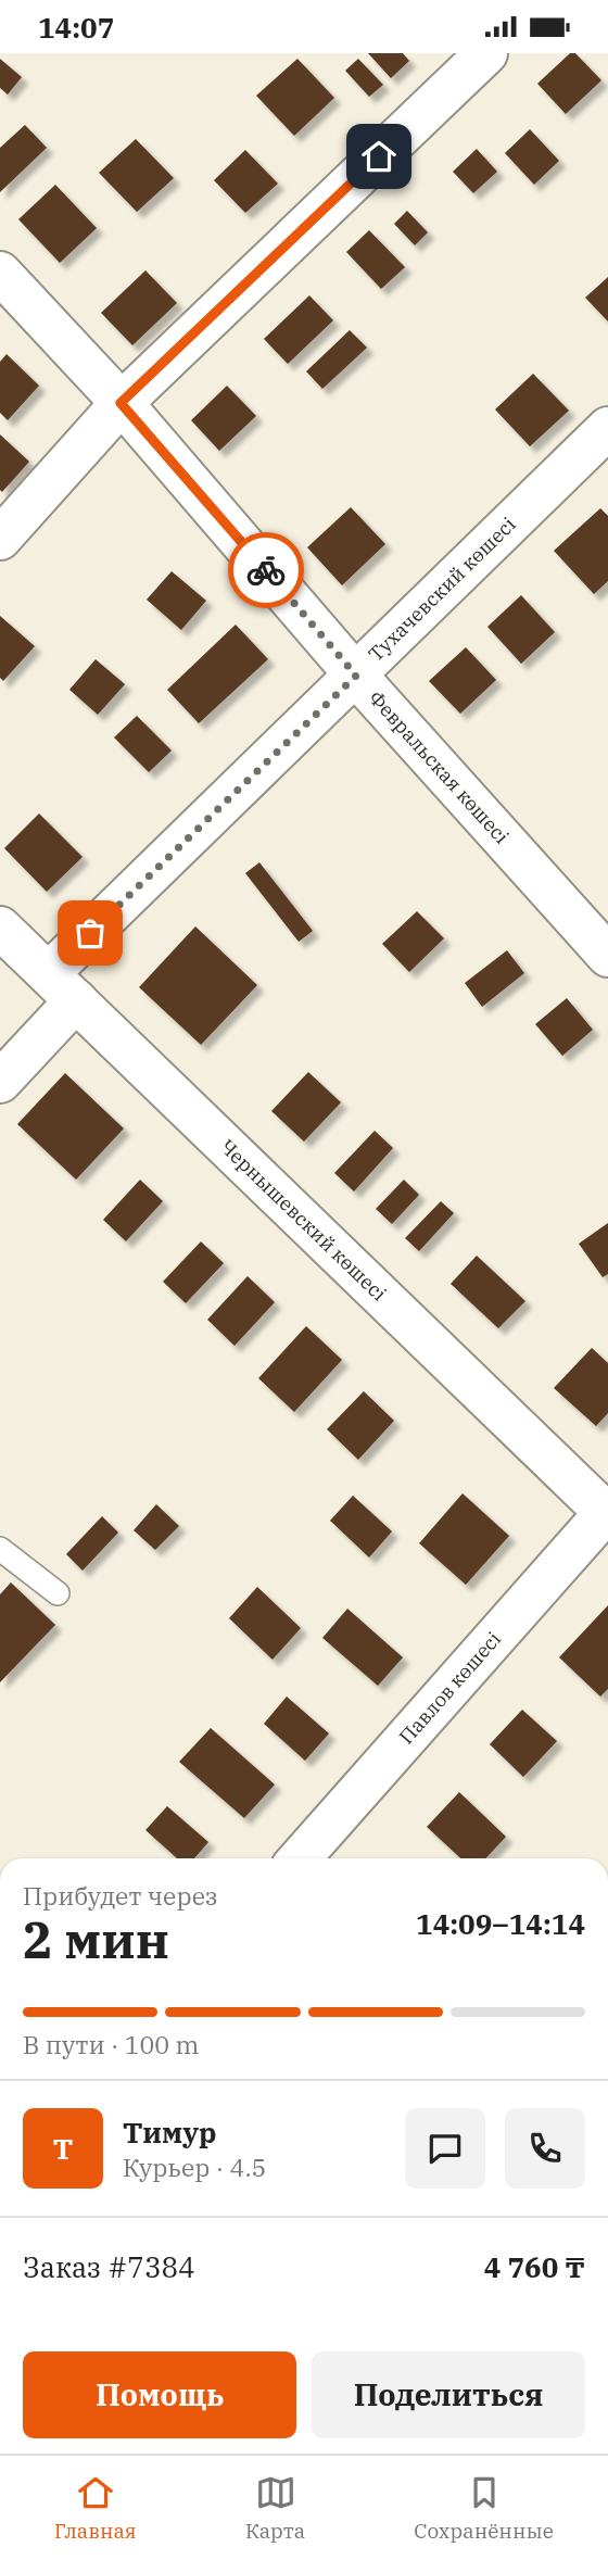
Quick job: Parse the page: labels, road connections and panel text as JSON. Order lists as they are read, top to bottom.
{
  "streets": {
    "street": [
      "Тухачевский көшесі",
      "Февральская көшесі",
      "Чернышевский көшесі",
      "Павлов көшесі"
    ]
  },
  "crossings": [
    ["Тухачевский көшесі", "Февральская көшесі"],
    ["Тухачевский көшесі", "Чернышевский көшесі"],
    ["Чернышевский көшесі", "Павлов көшесі"]
  ],
  "page": {
    "status": "14:07",
    "heading": ["2 мин", "Прибудет через", "14:09–14:14"],
    "panel": [
      "Тимур",
      "Курьер · 4.5",
      "Заказ #7384",
      "4 760 ₸"
    ],
    "bar": "В пути · 100 m",
    "round": "Т",
    "buttons": ["Помощь", "Поделиться"],
    "tabs": ["Главная", "Карта", "Сохранённые"]
  }
}
